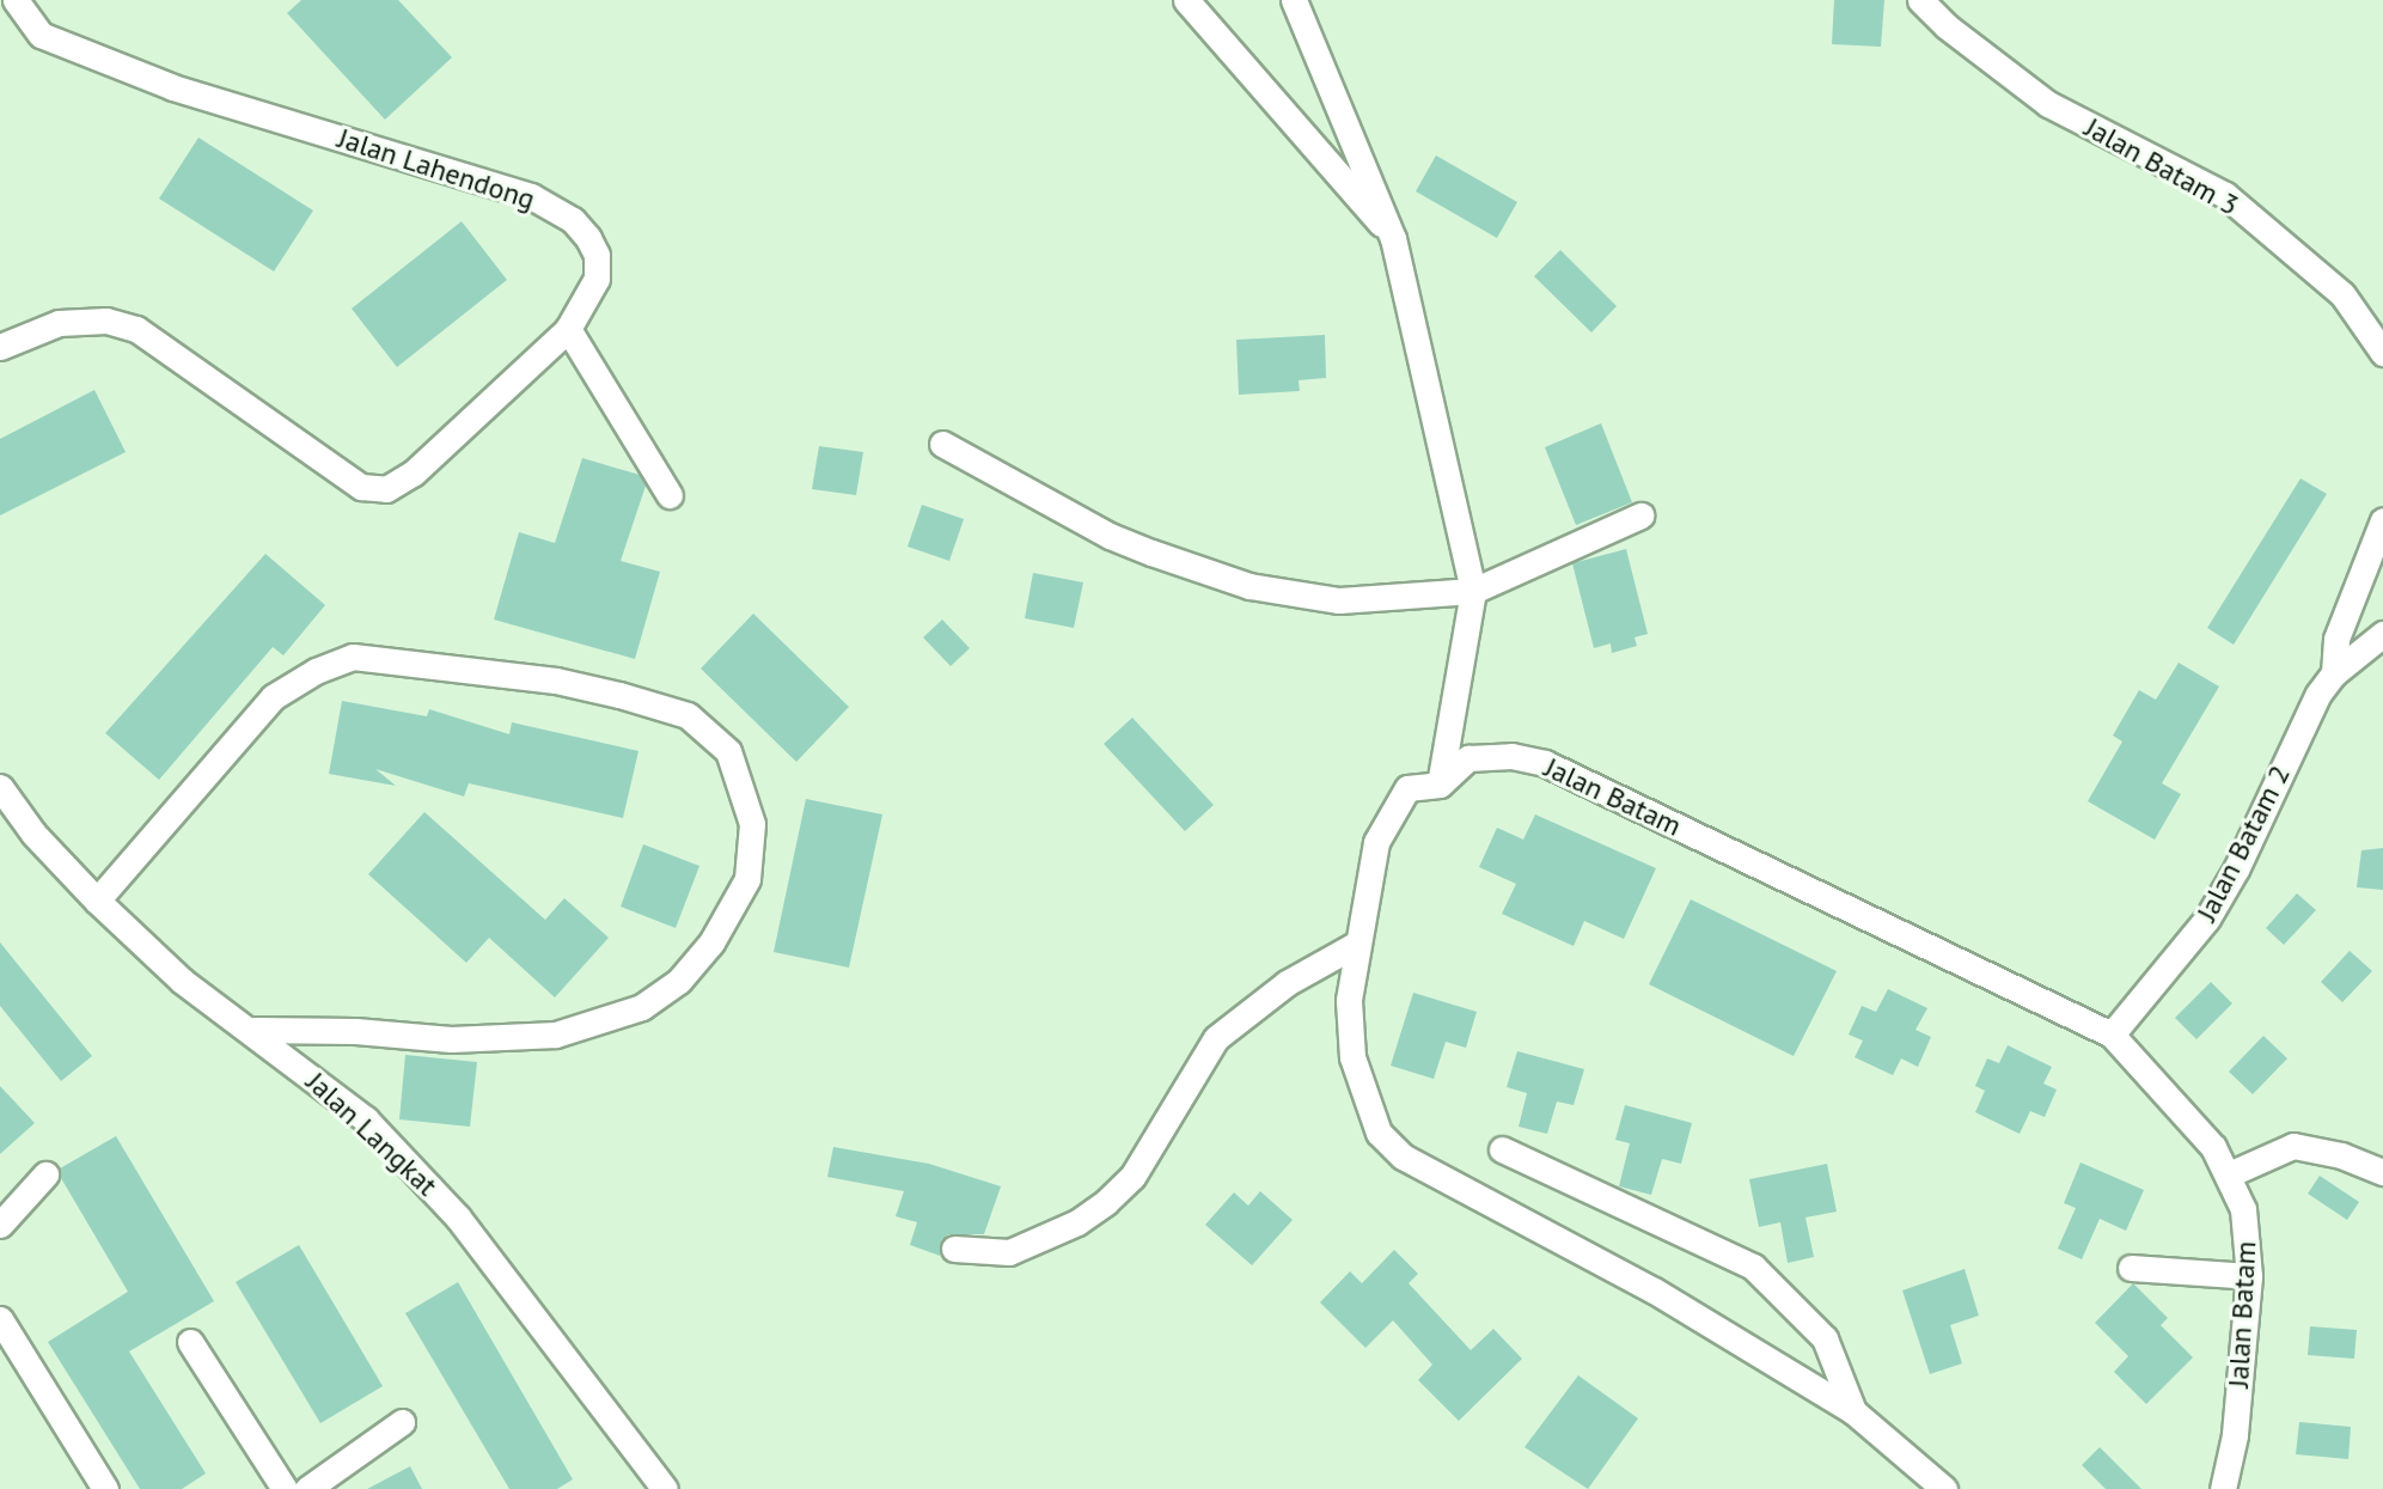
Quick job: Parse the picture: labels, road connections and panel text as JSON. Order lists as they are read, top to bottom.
{
  "streets": {
    "street": [
      "Jalan Batam 3",
      "Jalan Lahendong",
      "Jalan Batam",
      "Jalan Batam 2",
      "Jalan Langkat"
    ]
  },
  "crossings": [
    ["Jalan Batam", "Jalan Batam 2"]
  ]
}
